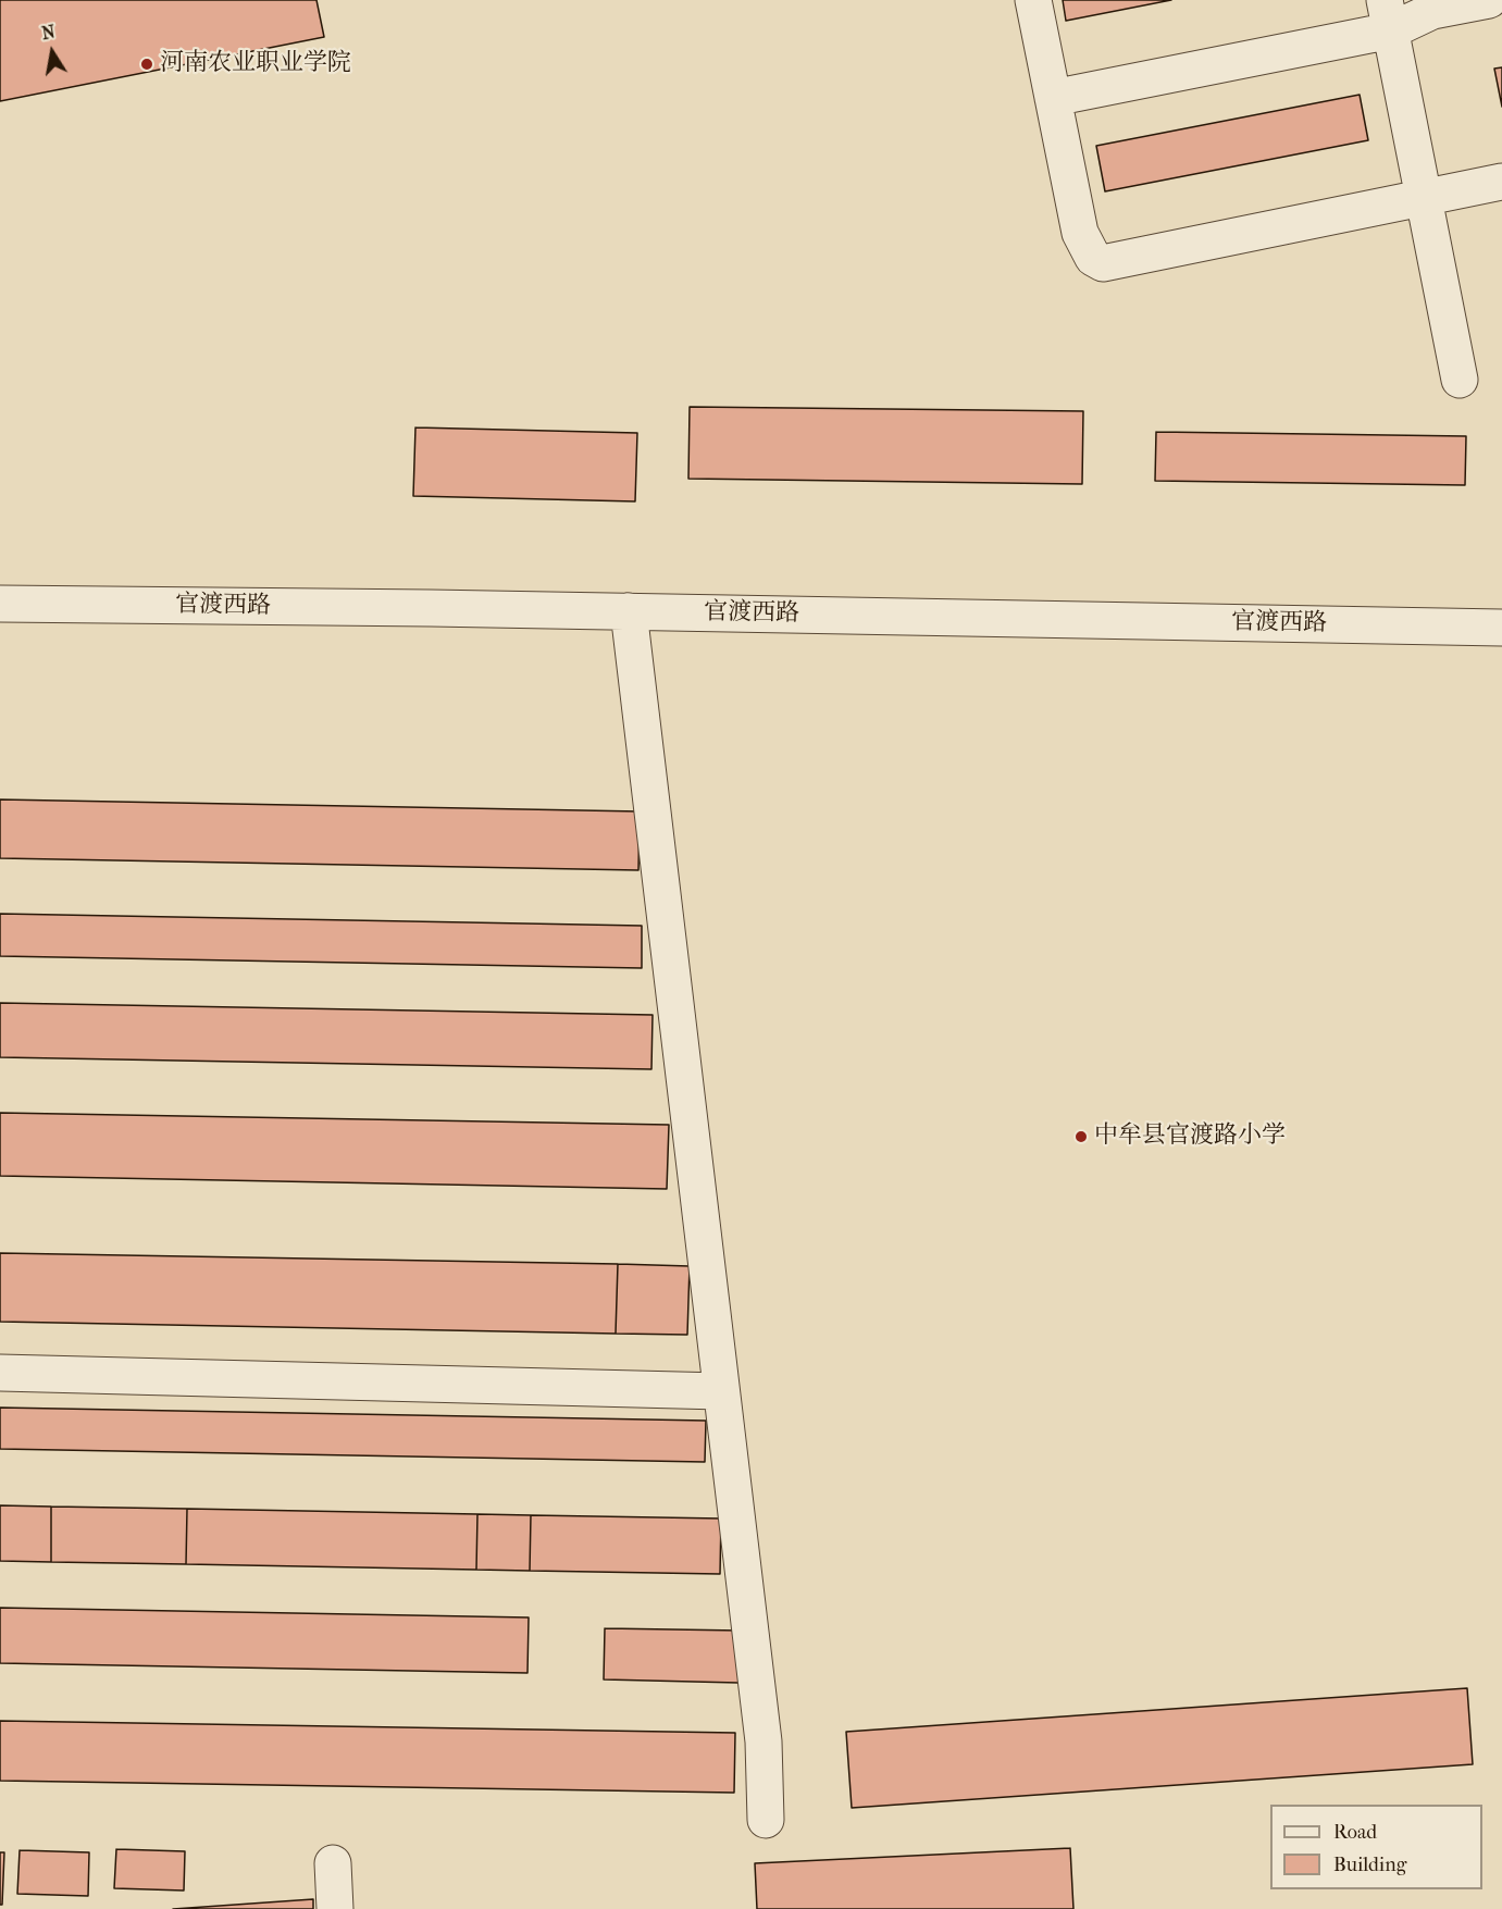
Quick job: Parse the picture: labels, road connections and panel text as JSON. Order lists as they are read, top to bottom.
{
  "streets": {
    "street": ["官渡西路"]
  },
  "places": ["河南农业职业学院", "中牟县官渡路小学"],
  "legend": ["Road", "Building"],
  "north": "top"
}
